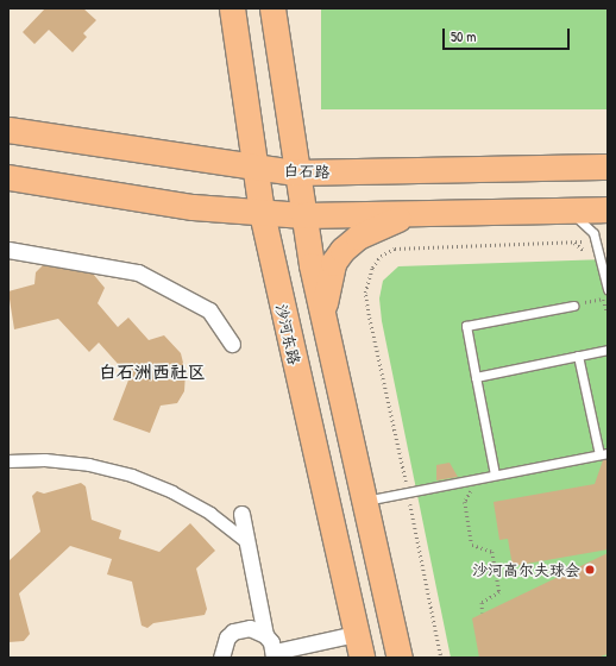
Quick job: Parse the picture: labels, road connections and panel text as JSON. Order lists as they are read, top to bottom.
{
  "streets": {
    "main road": ["白石路", "沙河东路"]
  },
  "crossings": [
    ["白石路", "沙河东路"]
  ],
  "districts": ["白石洲西社区"],
  "places": ["沙河高尔夫球会"],
  "scale_bar": "50 m"
}
